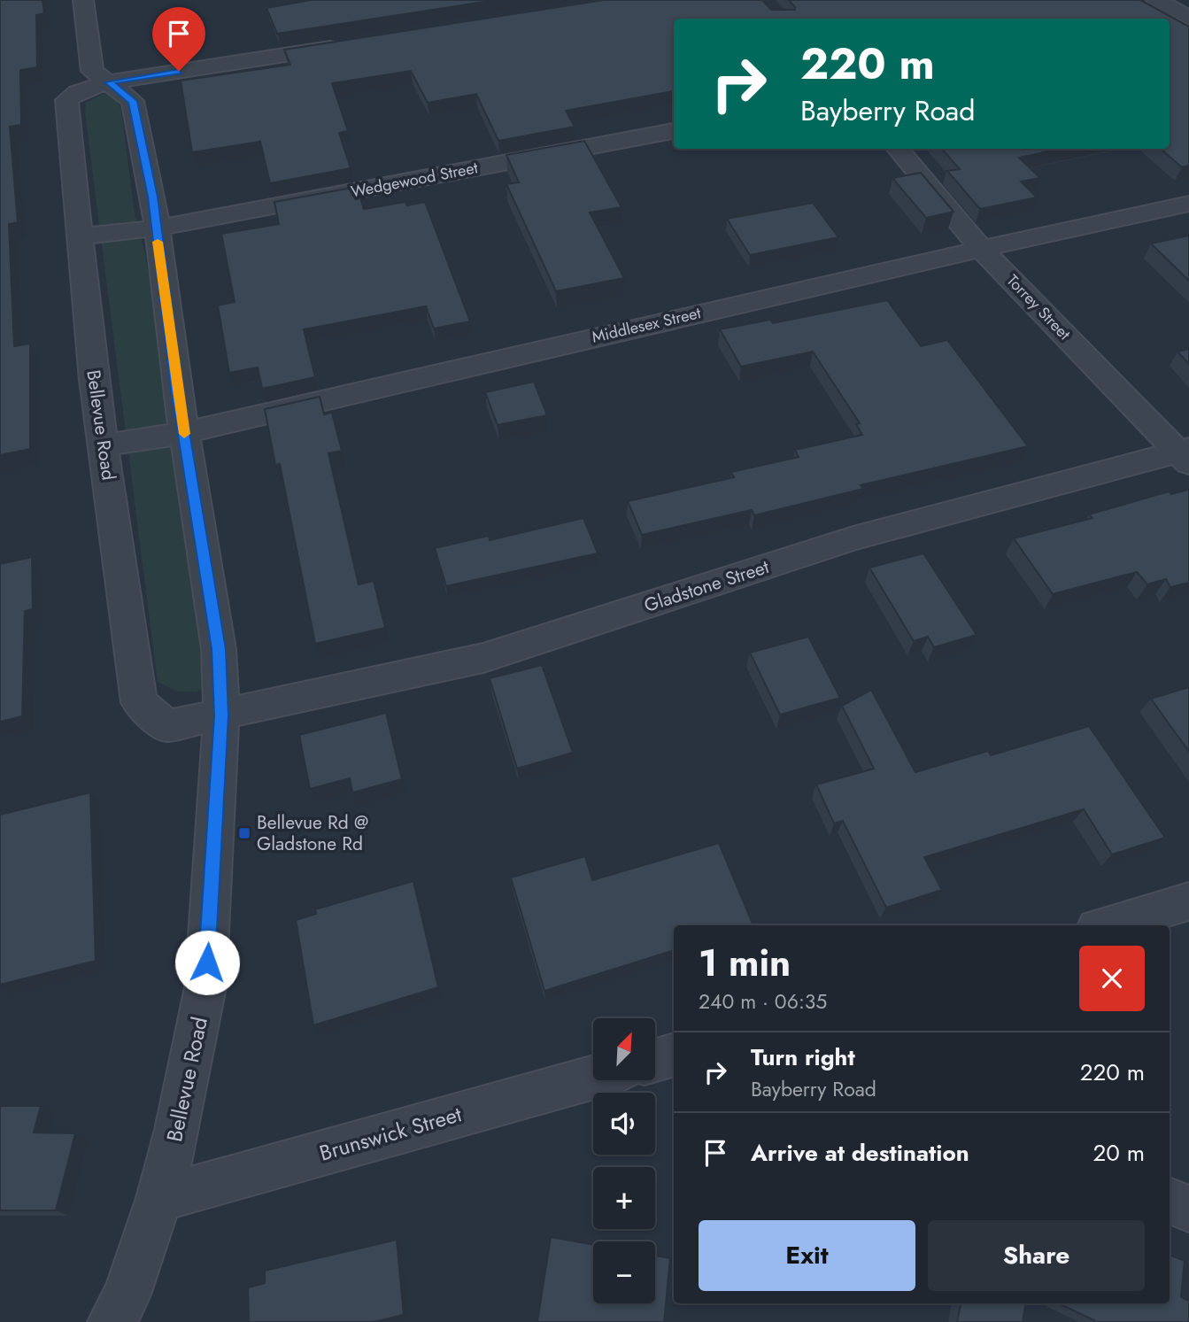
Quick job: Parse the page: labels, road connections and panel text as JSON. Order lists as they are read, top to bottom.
{
  "streets": {
    "street": [
      "Wedgewood Street",
      "Torrey Street",
      "Middlesex Street",
      "Bellevue Road",
      "Gladstone Street",
      "Brunswick Street"
    ]
  },
  "crossings": [
    ["Wedgewood Street", "Bellevue Road"],
    ["Torrey Street", "Middlesex Street"],
    ["Torrey Street", "Gladstone Street"],
    ["Middlesex Street", "Bellevue Road"],
    ["Bellevue Road", "Gladstone Street"],
    ["Bellevue Road", "Brunswick Street"]
  ],
  "places": {
    "transit": ["Bellevue Rd @ Gladstone Rd"]
  },
  "north": "top right",
  "page": {
    "turn": ["220 m", "Bayberry Road"],
    "heading": ["1 min", "240 m · 06:35"],
    "map_buttons": ["+", "−"],
    "list": [
      {
        "name": "Turn right",
        "note": "Bayberry Road",
        "value": "220 m"
      },
      {
        "name": "Arrive at destination",
        "value": "20 m"
      }
    ],
    "buttons": ["Exit", "Share"]
  }
}
